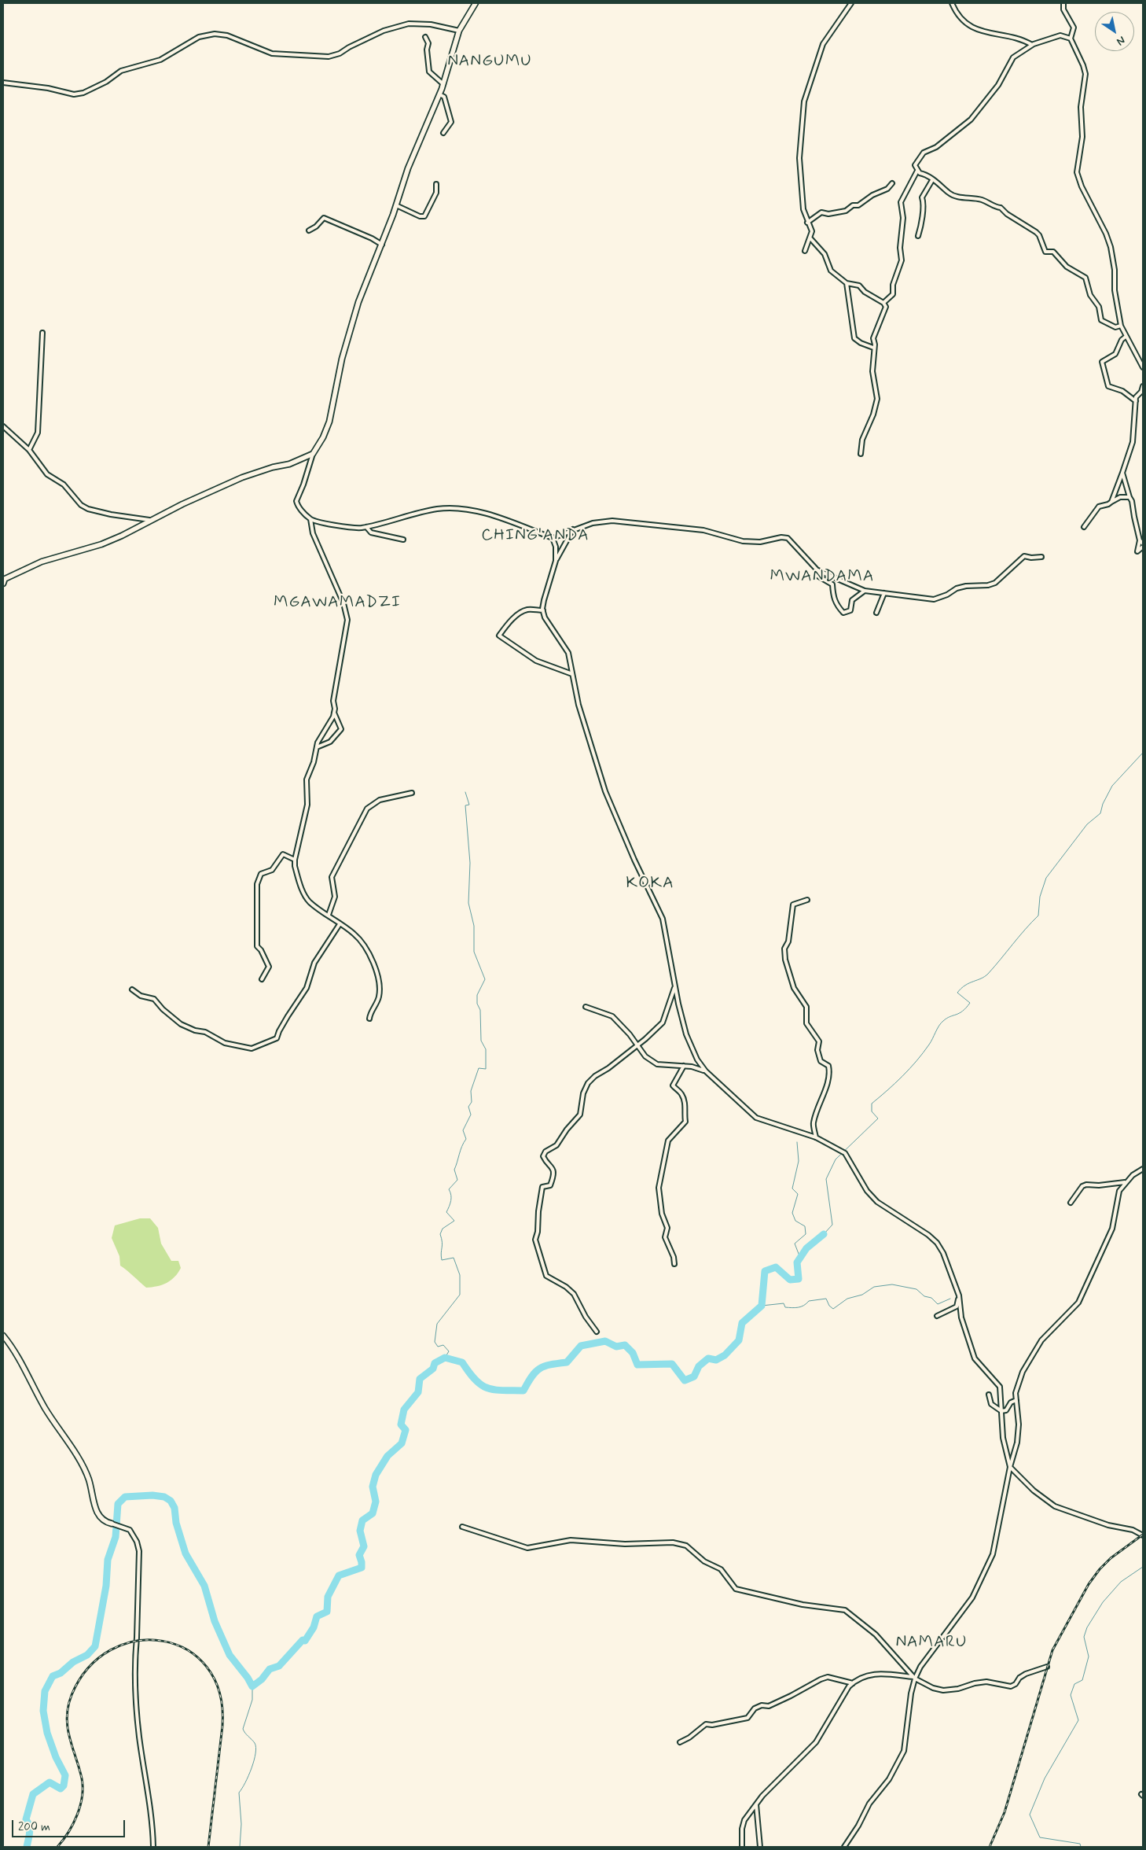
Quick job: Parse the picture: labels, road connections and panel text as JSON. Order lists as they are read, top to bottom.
{
  "districts": [
    "NANGUMU",
    "CHING'ANDA",
    "MWANDAMA",
    "MGAWAMADZI",
    "KOKA",
    "NAMARU"
  ],
  "scale_bar": "200 m",
  "north": "bottom right"
}
